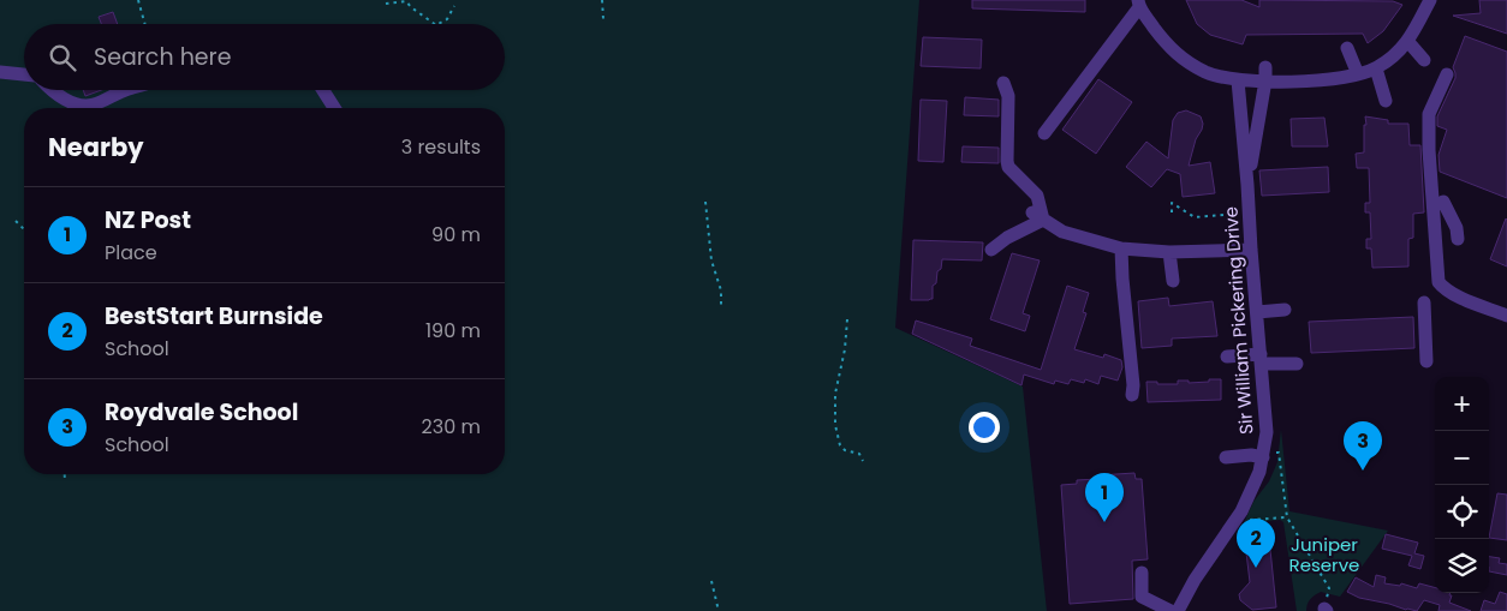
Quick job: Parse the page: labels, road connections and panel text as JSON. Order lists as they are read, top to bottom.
{
  "streets": {
    "street": ["Sir William Pickering Drive"]
  },
  "parks": ["Juniper Reserve"],
  "page": {
    "search": "Search here",
    "heading": ["Nearby", "3 results"],
    "list": [
      {
        "mark": "1",
        "name": "NZ Post",
        "note": "Place",
        "value": "90 m"
      },
      {
        "mark": "2",
        "name": "BestStart Burnside",
        "note": "School",
        "value": "190 m"
      },
      {
        "mark": "3",
        "name": "Roydvale School",
        "note": "School",
        "value": "230 m"
      }
    ],
    "map_buttons": ["+", "−"],
    "pins": ["3", "1", "2"]
  }
}
